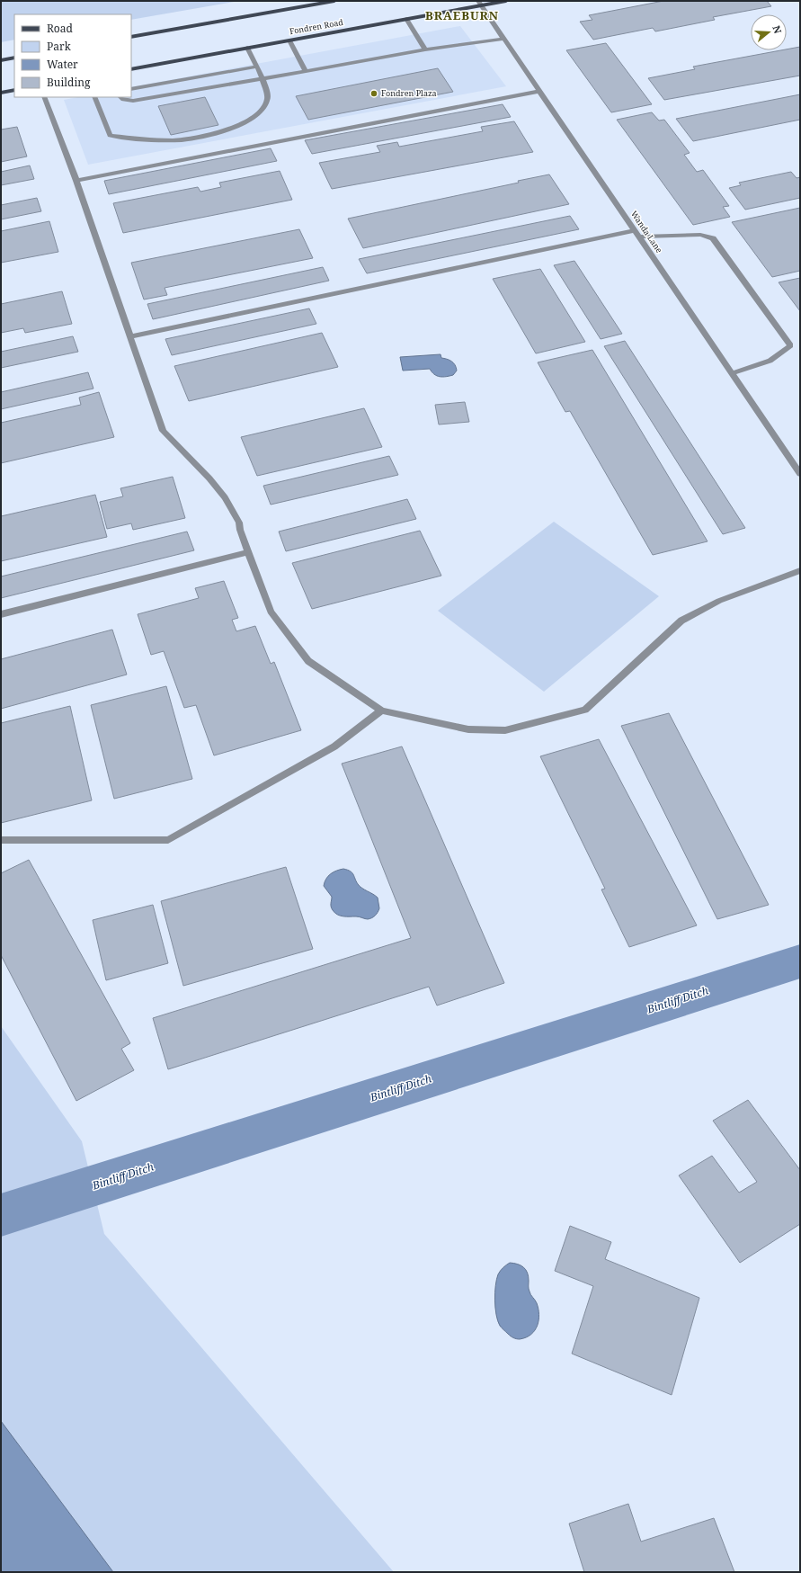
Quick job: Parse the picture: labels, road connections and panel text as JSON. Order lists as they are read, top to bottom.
{
  "streets": {
    "main road": ["Fondren Road"],
    "street": ["Wanda Lane"]
  },
  "crossings": [
    ["Fondren Road", "Wanda Lane"]
  ],
  "districts": ["BRAEBURN"],
  "water": ["Bintliff Ditch"],
  "places": ["Fondren Plaza"],
  "legend": [
    "Road",
    "Park",
    "Water",
    "Building"
  ],
  "north": "right"
}
